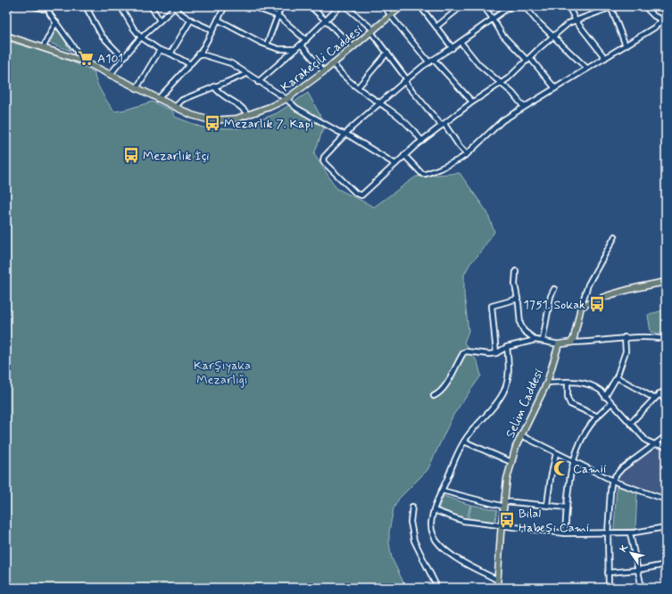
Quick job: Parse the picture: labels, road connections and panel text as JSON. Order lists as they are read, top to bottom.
{
  "streets": {
    "main road": ["Karakeçili Caddesi", "Selim Caddesi"]
  },
  "parks": ["Karşıyaka Mezarlığı"],
  "places": {
    "supermarket": ["A101"],
    "bus stop": [
      "Mezarlık 7. Kapı",
      "Mezarlık İçi",
      "1751. Sokak",
      "Bilal Habeşi Cami"
    ],
    "mosque": ["Camii"]
  },
  "north": "top left"
}
